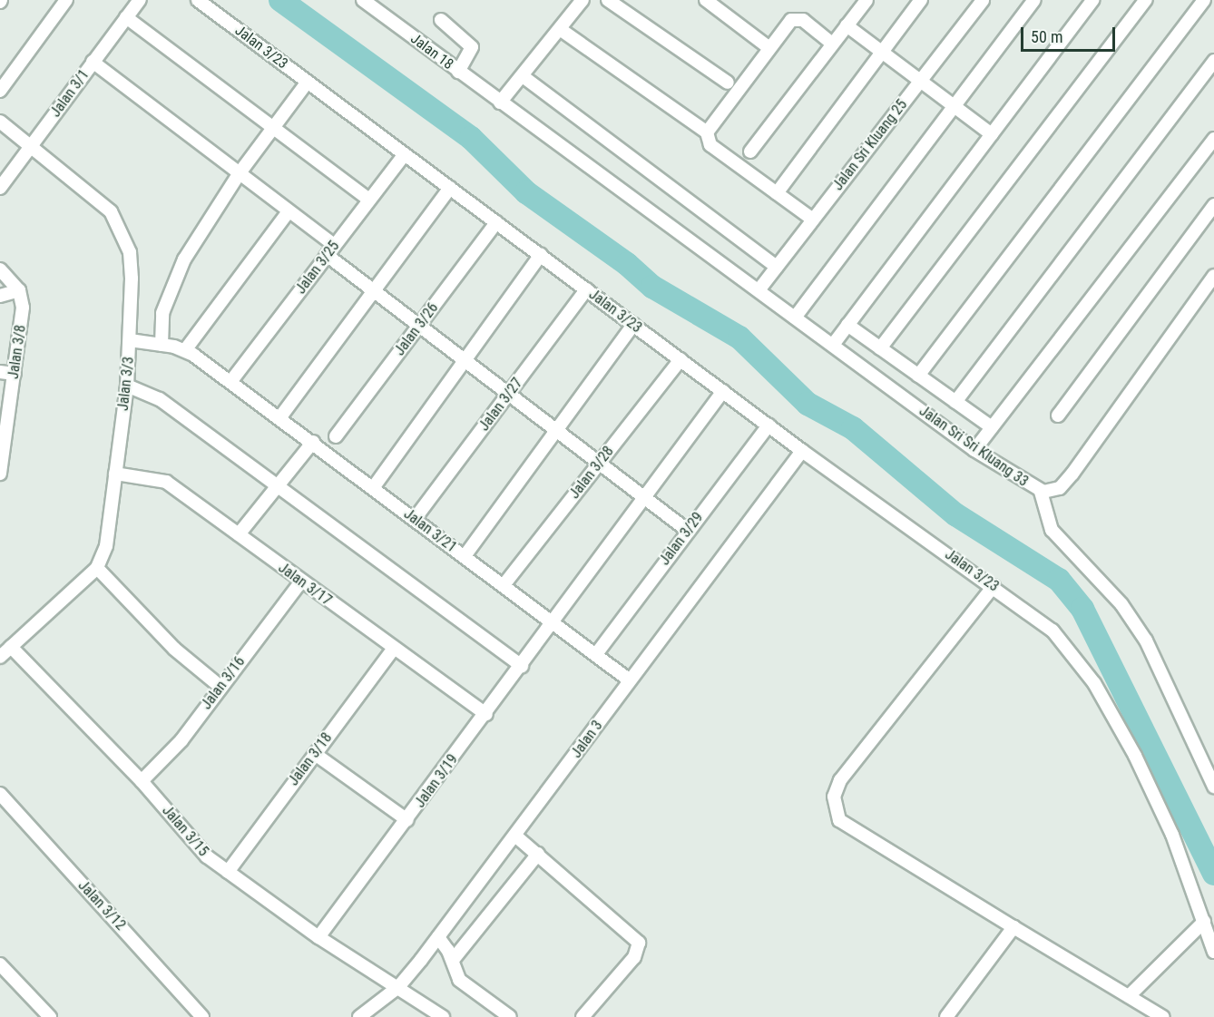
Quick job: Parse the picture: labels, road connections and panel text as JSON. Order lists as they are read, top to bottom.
{
  "streets": {
    "street": [
      "Jalan 3/23",
      "Jalan 18",
      "Jalan 3/1",
      "Jalan Sri Kluang 25",
      "Jalan 3/25",
      "Jalan 3/26",
      "Jalan 3/8",
      "Jalan 3/3",
      "Jalan 3/27",
      "Jalan Sri Sri Kluang 33",
      "Jalan 3/28",
      "Jalan 3/21",
      "Jalan 3/29",
      "Jalan 3/17",
      "Jalan 3/16",
      "Jalan 3",
      "Jalan 3/18",
      "Jalan 3/19",
      "Jalan 3/15",
      "Jalan 3/12"
    ]
  },
  "crossings": [
    ["Jalan 3/23", "Jalan 3/25"],
    ["Jalan 3/23", "Jalan 3/26"],
    ["Jalan 3/23", "Jalan 3/27"],
    ["Jalan 3/23", "Jalan 3/28"],
    ["Jalan 3/23", "Jalan 3/29"],
    ["Jalan 3/23", "Jalan 3"],
    ["Jalan 3/23", "Jalan 3/19"],
    ["Jalan 18", "Jalan Sri Kluang 25"],
    ["Jalan 18", "Jalan Sri Sri Kluang 33"],
    ["Jalan 3/1", "Jalan 3/3"],
    ["Jalan Sri Kluang 25", "Jalan Sri Sri Kluang 33"],
    ["Jalan 3/25", "Jalan 3/21"],
    ["Jalan 3/3", "Jalan 3/17"],
    ["Jalan 3/3", "Jalan 3/15"],
    ["Jalan 3/27", "Jalan 3/21"],
    ["Jalan 3/28", "Jalan 3/21"],
    ["Jalan 3/21", "Jalan 3/29"],
    ["Jalan 3/21", "Jalan 3"],
    ["Jalan 3/21", "Jalan 3/19"],
    ["Jalan 3/17", "Jalan 3/16"],
    ["Jalan 3/17", "Jalan 3/18"],
    ["Jalan 3/17", "Jalan 3/19"],
    ["Jalan 3/16", "Jalan 3/15"],
    ["Jalan 3", "Jalan 3/15"],
    ["Jalan 3/18", "Jalan 3/15"],
    ["Jalan 3/19", "Jalan 3/15"]
  ],
  "scale_bar": "50 m"
}
